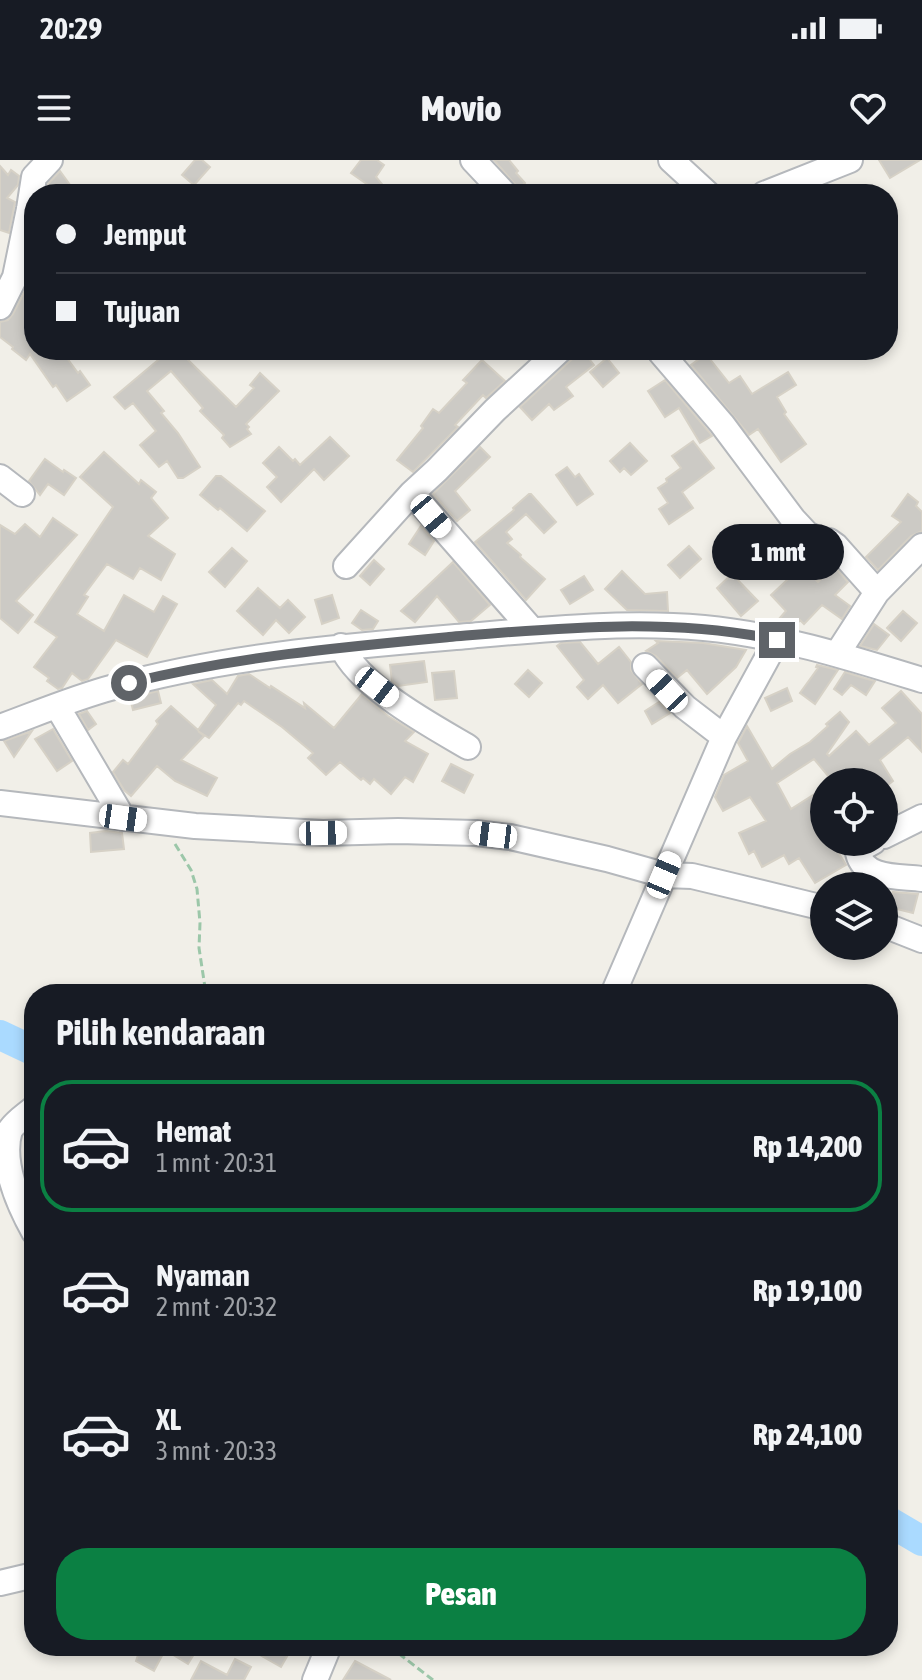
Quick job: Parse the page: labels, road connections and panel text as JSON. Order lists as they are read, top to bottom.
{
  "page": {
    "status": "20:29",
    "header": "Movio",
    "banner": ["Jemput", "Tujuan"],
    "bubble": "1 mnt",
    "heading": "Pilih kendaraan",
    "list": [
      {
        "name": "Hemat",
        "note": "1 mnt · 20:31",
        "value": "Rp 14,200"
      },
      {
        "name": "Nyaman",
        "note": "2 mnt · 20:32",
        "value": "Rp 19,100"
      },
      {
        "name": "XL",
        "note": "3 mnt · 20:33",
        "value": "Rp 24,100"
      }
    ],
    "buttons": "Pesan"
  }
}
